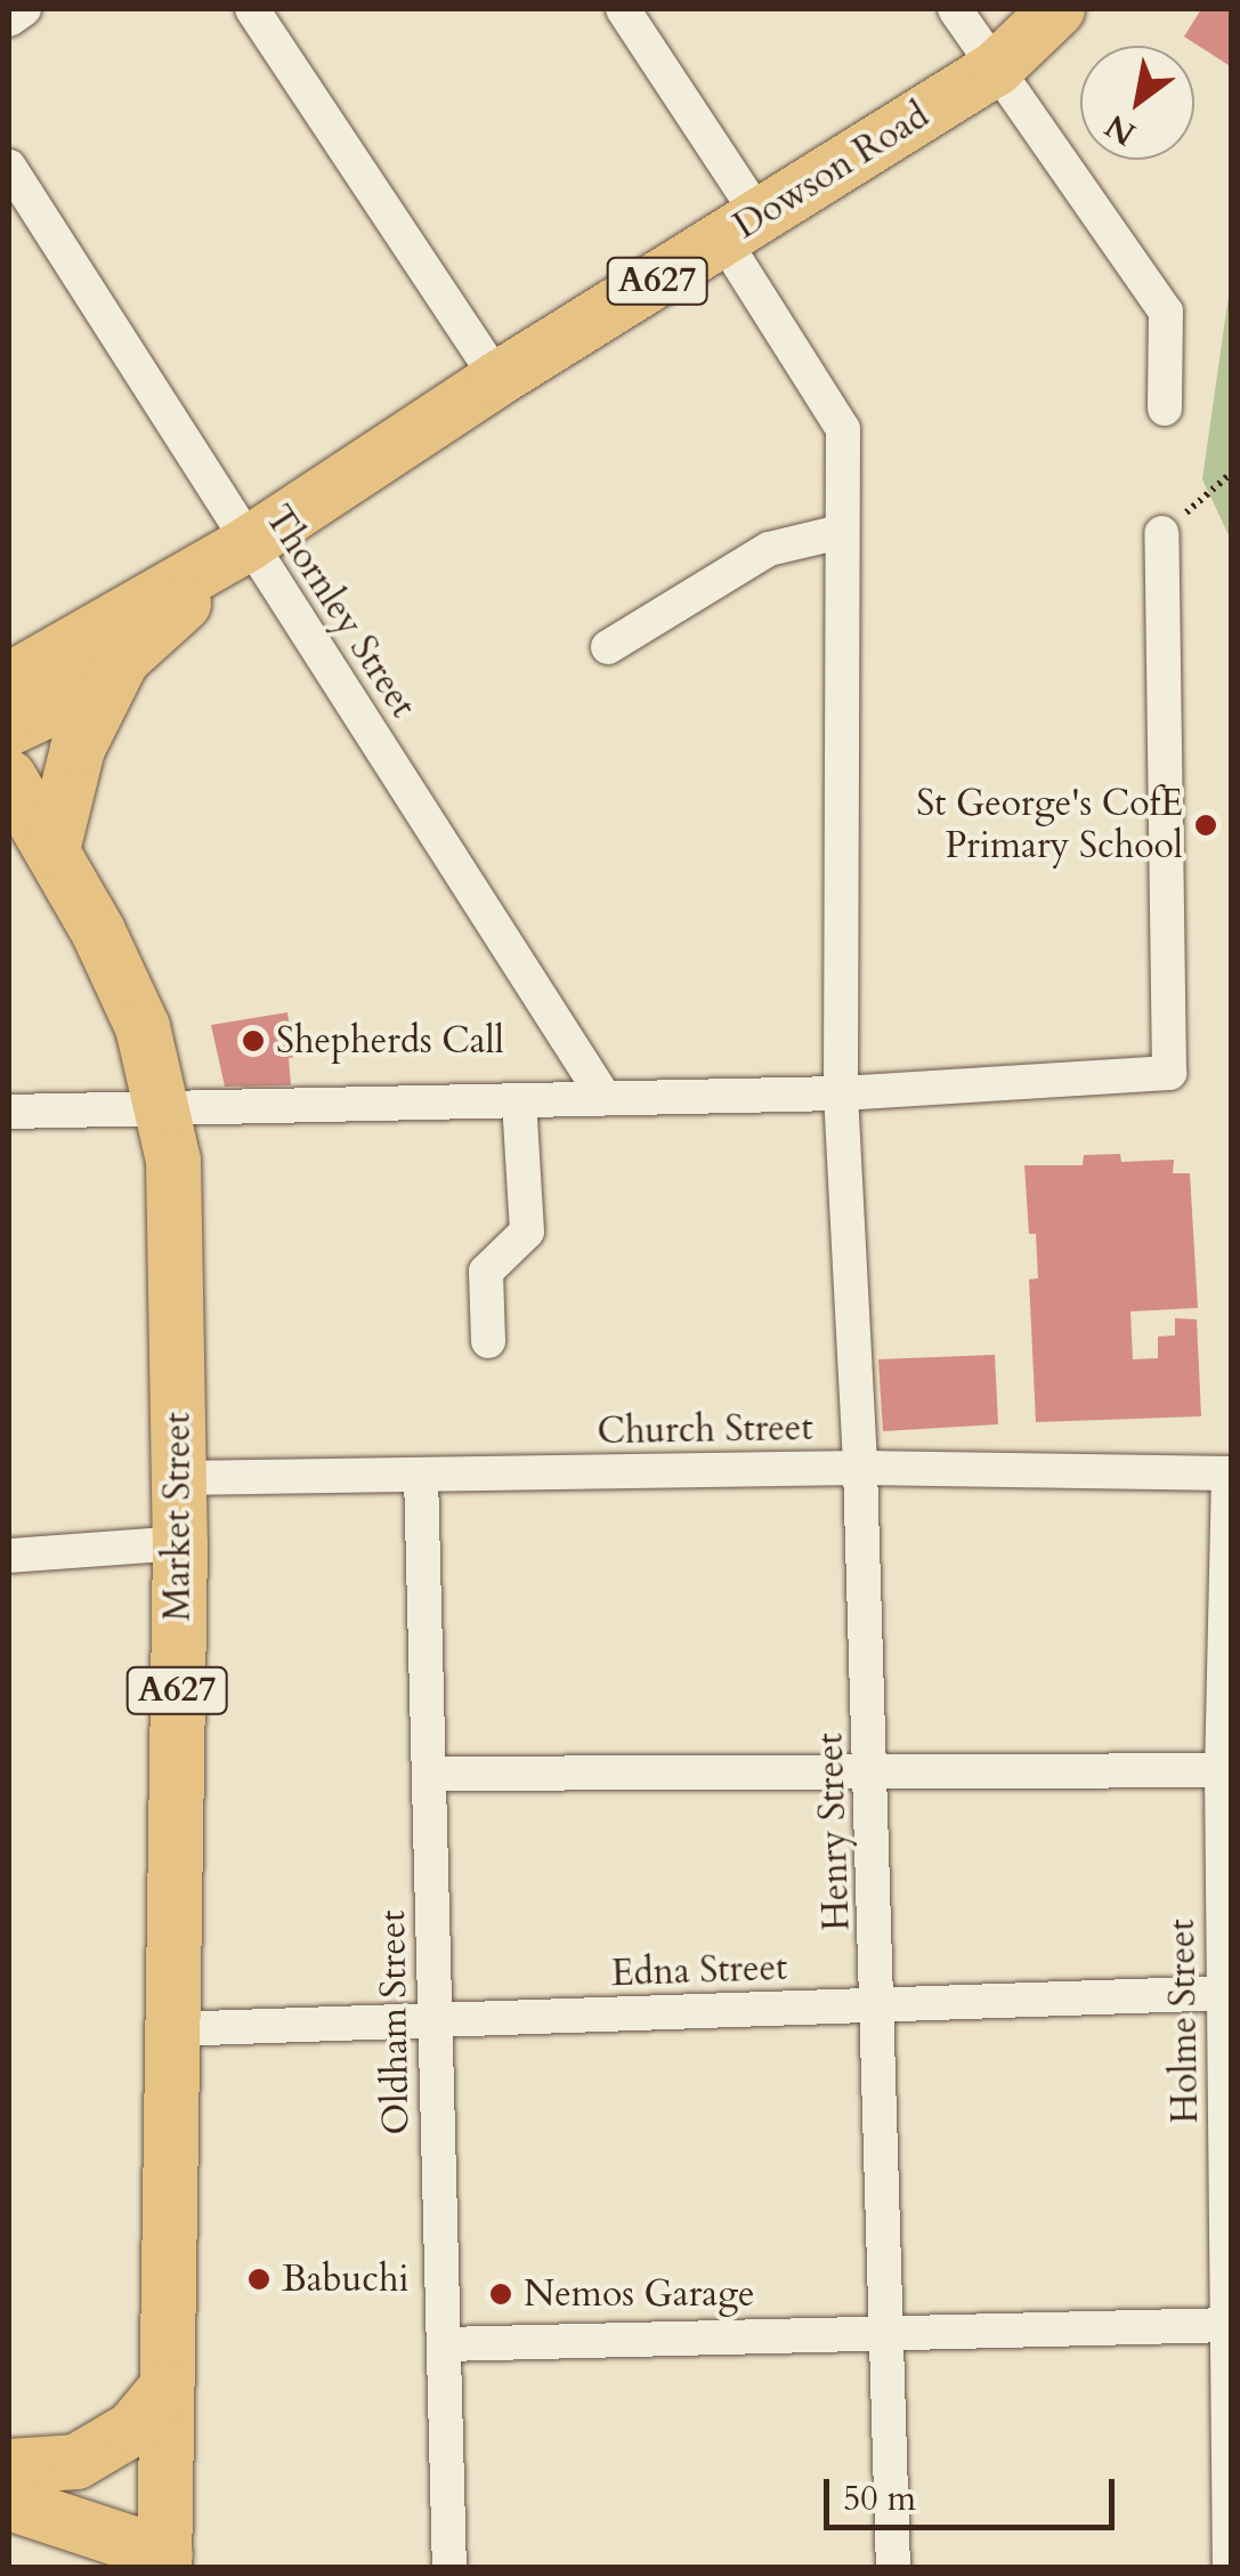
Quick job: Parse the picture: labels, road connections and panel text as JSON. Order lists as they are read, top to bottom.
{
  "streets": {
    "main road": ["Dowson Road", "A627", "Market Street"],
    "street": [
      "Thornley Street",
      "Church Street",
      "Henry Street",
      "Edna Street",
      "Holme Street",
      "Oldham Street"
    ]
  },
  "crossings": [
    ["Dowson Road", "A627"],
    ["Dowson Road", "Thornley Street"],
    ["Dowson Road", "Market Street"],
    ["Dowson Road", "Henry Street"],
    ["A627", "Market Street"],
    ["Church Street", "Market Street"],
    ["Church Street", "Henry Street"],
    ["Church Street", "Holme Street"],
    ["Church Street", "Oldham Street"],
    ["Market Street", "Edna Street"],
    ["Henry Street", "Edna Street"],
    ["Edna Street", "Holme Street"],
    ["Edna Street", "Oldham Street"]
  ],
  "places": [
    "St George's CofE Primary School",
    "Shepherds Call",
    "Babuchi",
    "Nemos Garage"
  ],
  "scale_bar": "50 m",
  "north": "bottom left"
}
